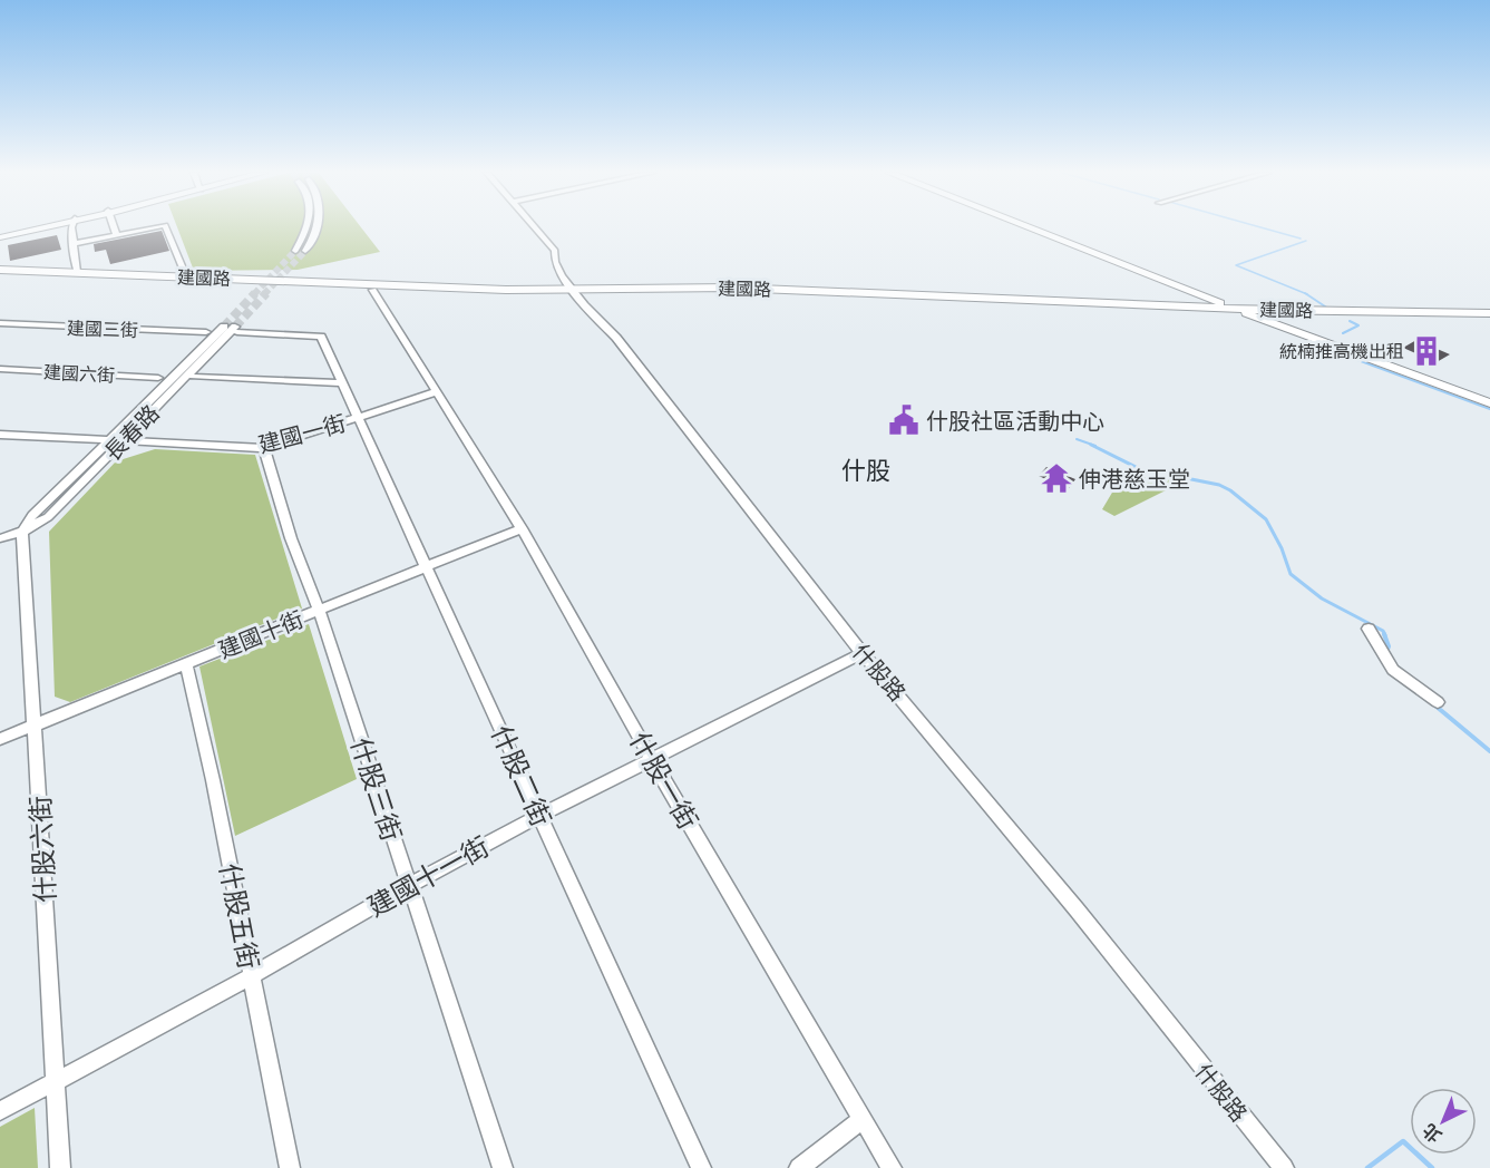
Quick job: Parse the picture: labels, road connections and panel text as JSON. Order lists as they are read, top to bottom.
{
  "streets": {
    "main road": ["建國路"],
    "street": [
      "建國三街",
      "建國六街",
      "長春路",
      "建國一街",
      "建國十街",
      "什股路",
      "什股二街",
      "什股一街",
      "什股三街",
      "什股六街",
      "建國十一街",
      "什股五街"
    ]
  },
  "crossings": [
    ["建國路", "什股路"],
    ["長春路", "建國一街"],
    ["長春路", "什股二街"],
    ["長春路", "什股六街"],
    ["建國一街", "什股二街"],
    ["建國一街", "什股一街"],
    ["建國一街", "什股三街"],
    ["建國十街", "什股二街"],
    ["建國十街", "什股一街"],
    ["建國十街", "什股三街"],
    ["建國十街", "什股六街"],
    ["建國十街", "什股五街"],
    ["什股路", "建國十一街"],
    ["什股二街", "建國十一街"],
    ["什股一街", "建國十一街"],
    ["什股三街", "建國十一街"],
    ["什股六街", "建國十一街"],
    ["建國十一街", "什股五街"]
  ],
  "districts": ["什股"],
  "places": {
    "building": ["統楠推高機出租"],
    "public building": ["什股社區活動中心"],
    "temple": ["伸港慈玉堂"]
  },
  "north": "bottom left"
}
